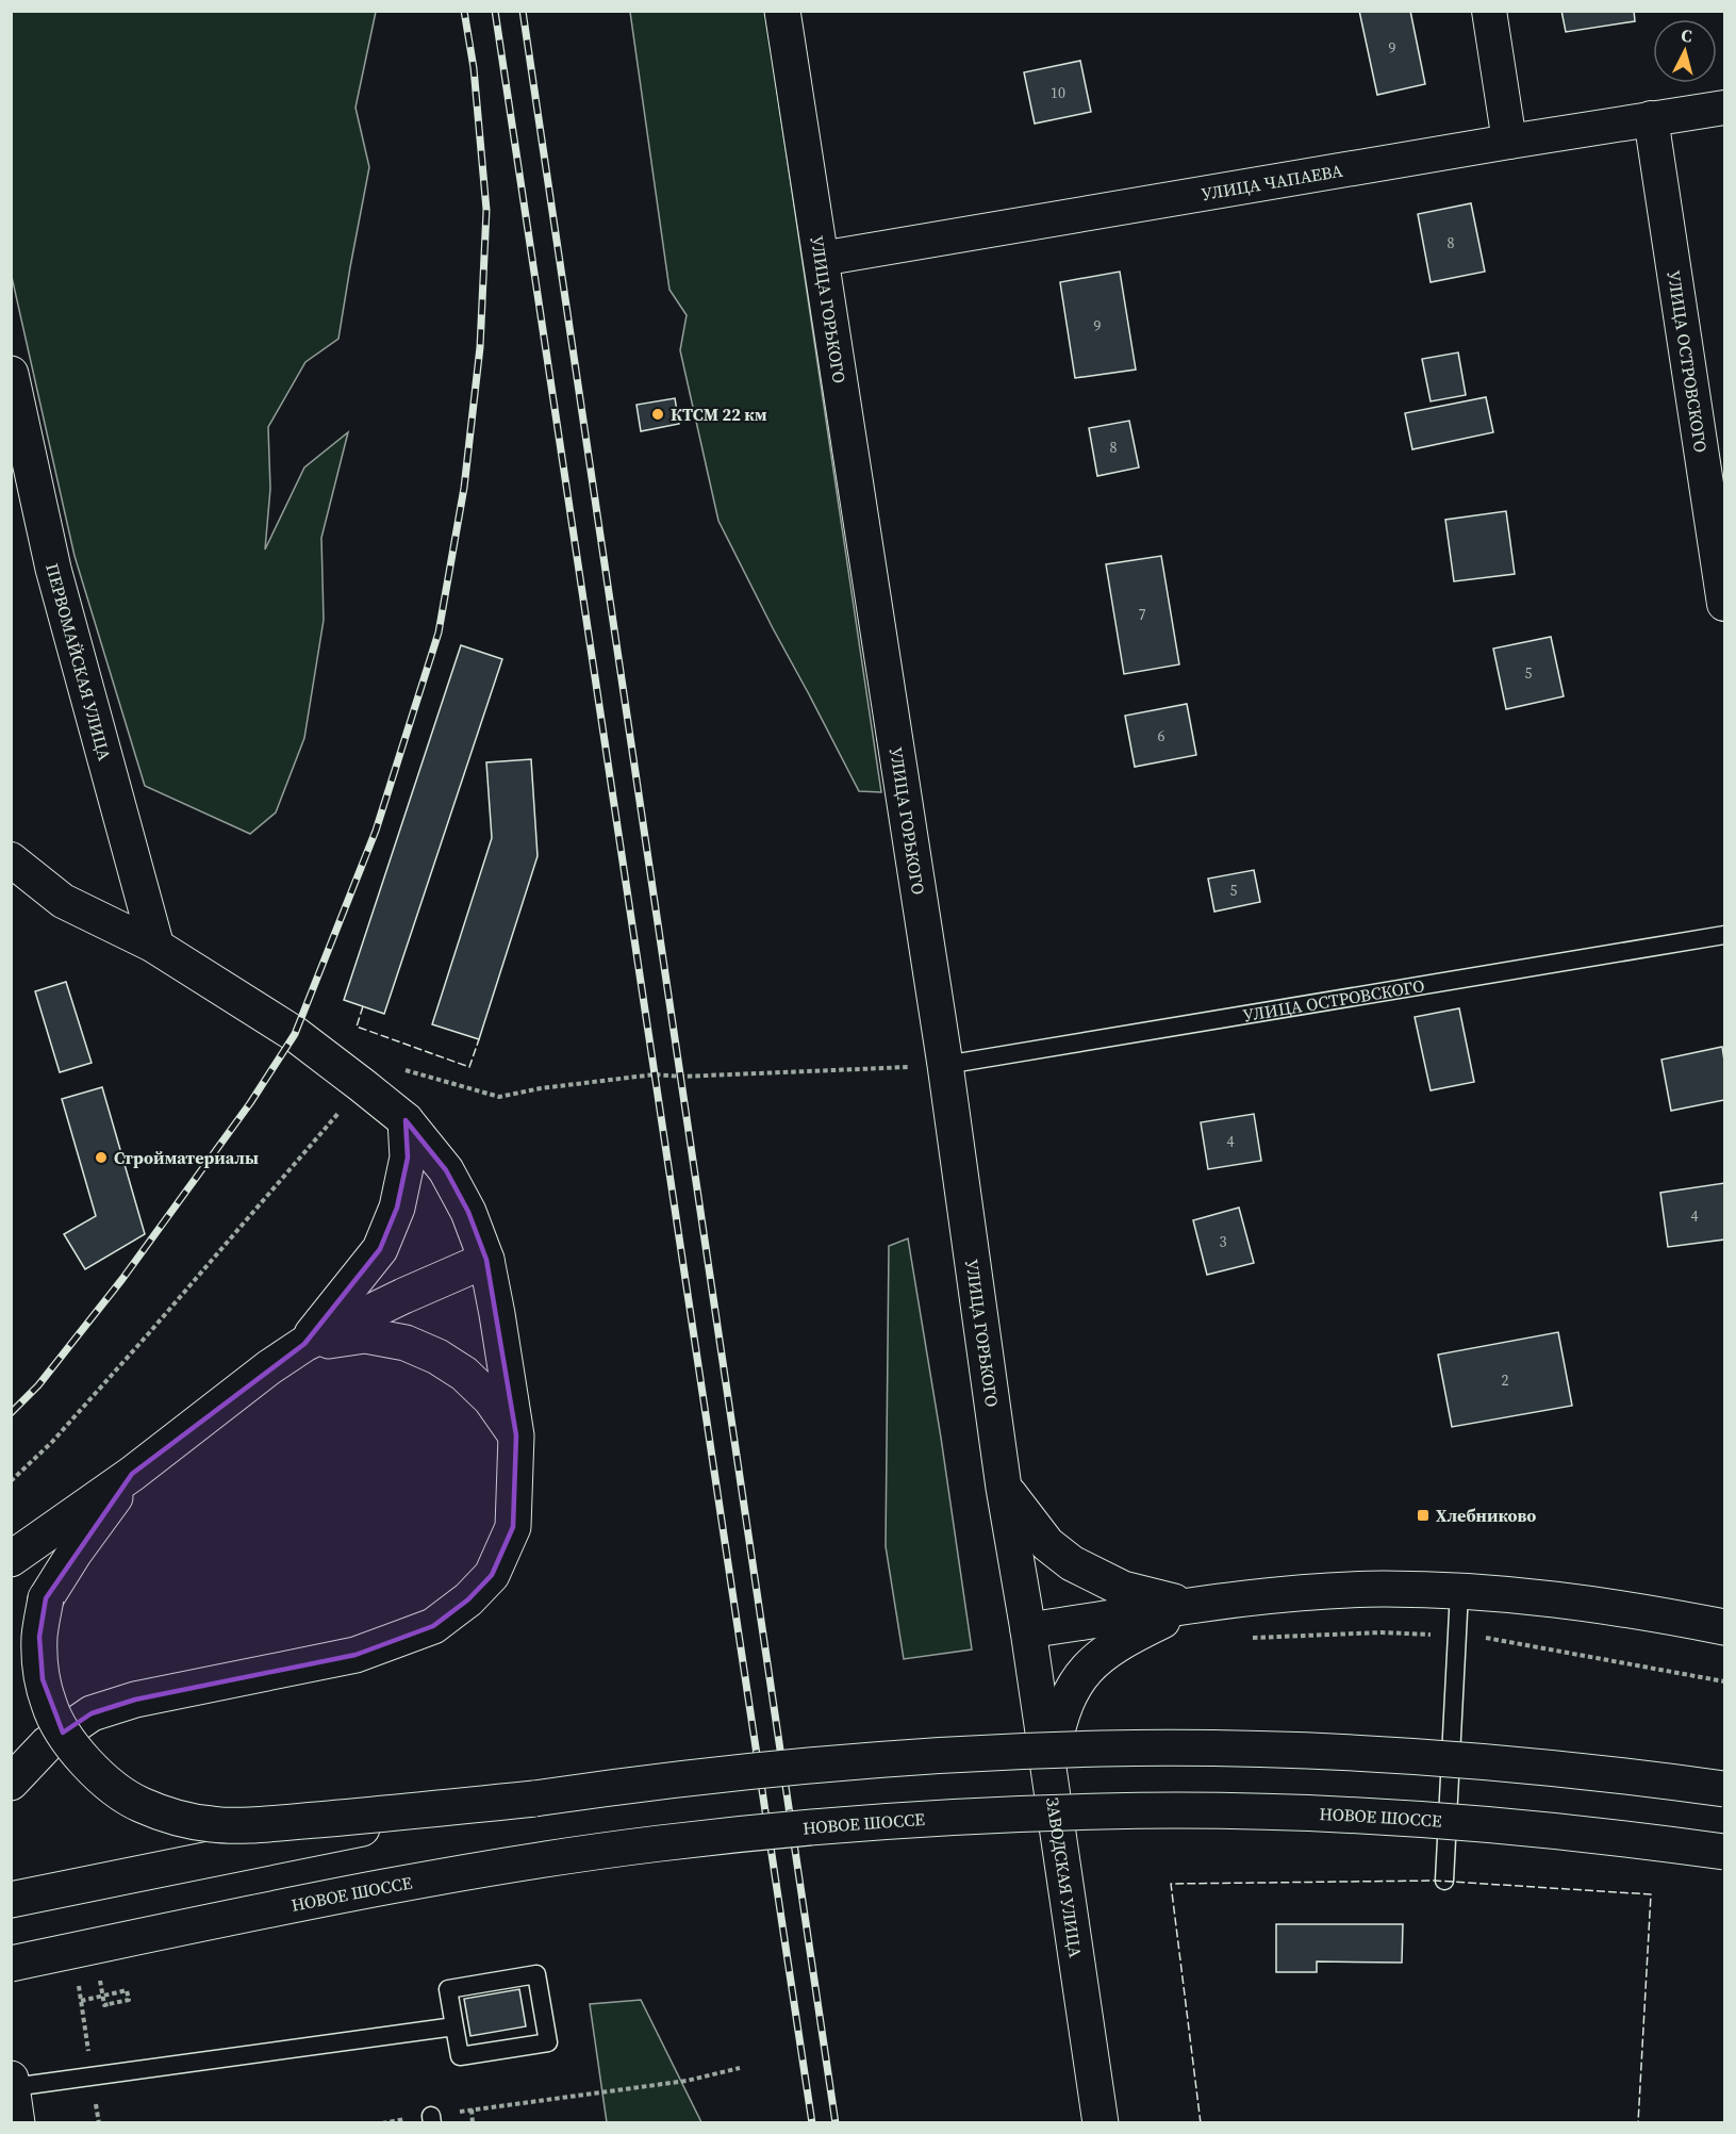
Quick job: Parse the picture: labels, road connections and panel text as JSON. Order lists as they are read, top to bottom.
{
  "streets": {
    "street": [
      "УЛИЦА ЧАПАЕВА",
      "УЛИЦА ГОРЬКОГО",
      "УЛИЦА ОСТРОВСКОГО",
      "ПЕРВОМАЙСКАЯ УЛИЦА",
      "НОВОЕ ШОССЕ",
      "ЗАВОДСКАЯ УЛИЦА"
    ]
  },
  "crossings": [
    ["УЛИЦА ЧАПАЕВА", "УЛИЦА ГОРЬКОГО"],
    ["УЛИЦА ЧАПАЕВА", "УЛИЦА ОСТРОВСКОГО"],
    ["УЛИЦА ГОРЬКОГО", "УЛИЦА ОСТРОВСКОГО"],
    ["УЛИЦА ГОРЬКОГО", "ЗАВОДСКАЯ УЛИЦА"]
  ],
  "places": {
    "other": ["КТСМ 22 км", "Стройматериалы"],
    "transit": ["Хлебниково"]
  },
  "house_numbers": [
    "9",
    "10",
    "8",
    "9",
    "8",
    "7",
    "5",
    "6",
    "5",
    "4",
    "4",
    "3",
    "2"
  ],
  "north": "top"
}
